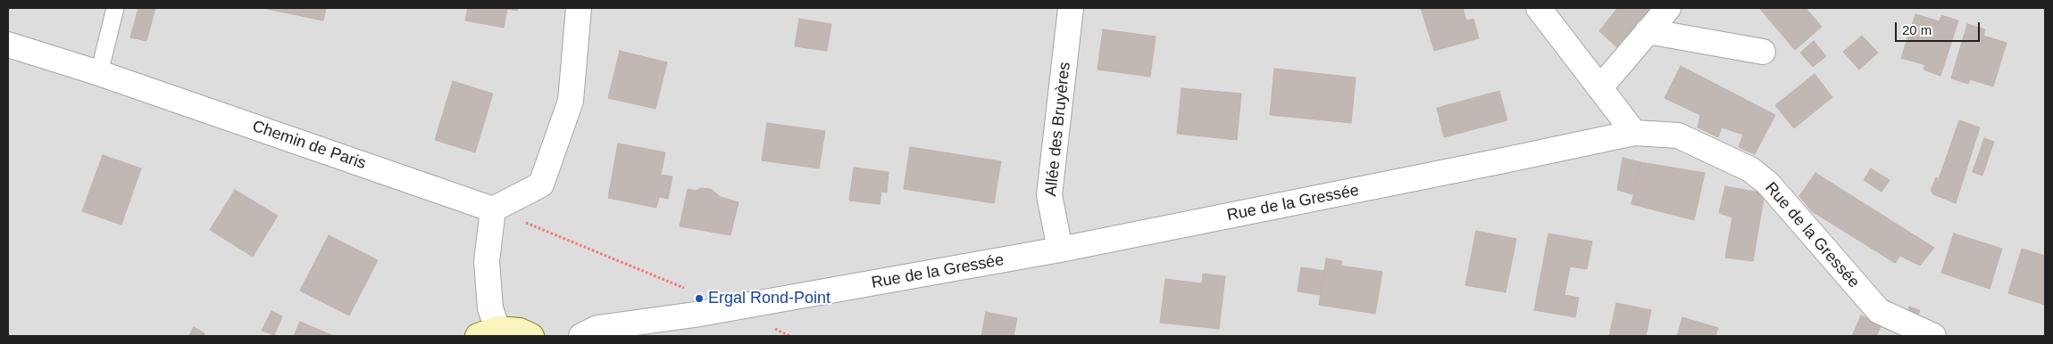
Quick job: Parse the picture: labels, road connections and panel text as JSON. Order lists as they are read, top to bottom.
{
  "streets": {
    "street": ["Allée des Bruyères", "Chemin de Paris", "Rue de la Gressée"]
  },
  "crossings": [
    ["Allée des Bruyères", "Rue de la Gressée"]
  ],
  "places": ["Ergal Rond-Point"],
  "scale_bar": "20 m"
}
